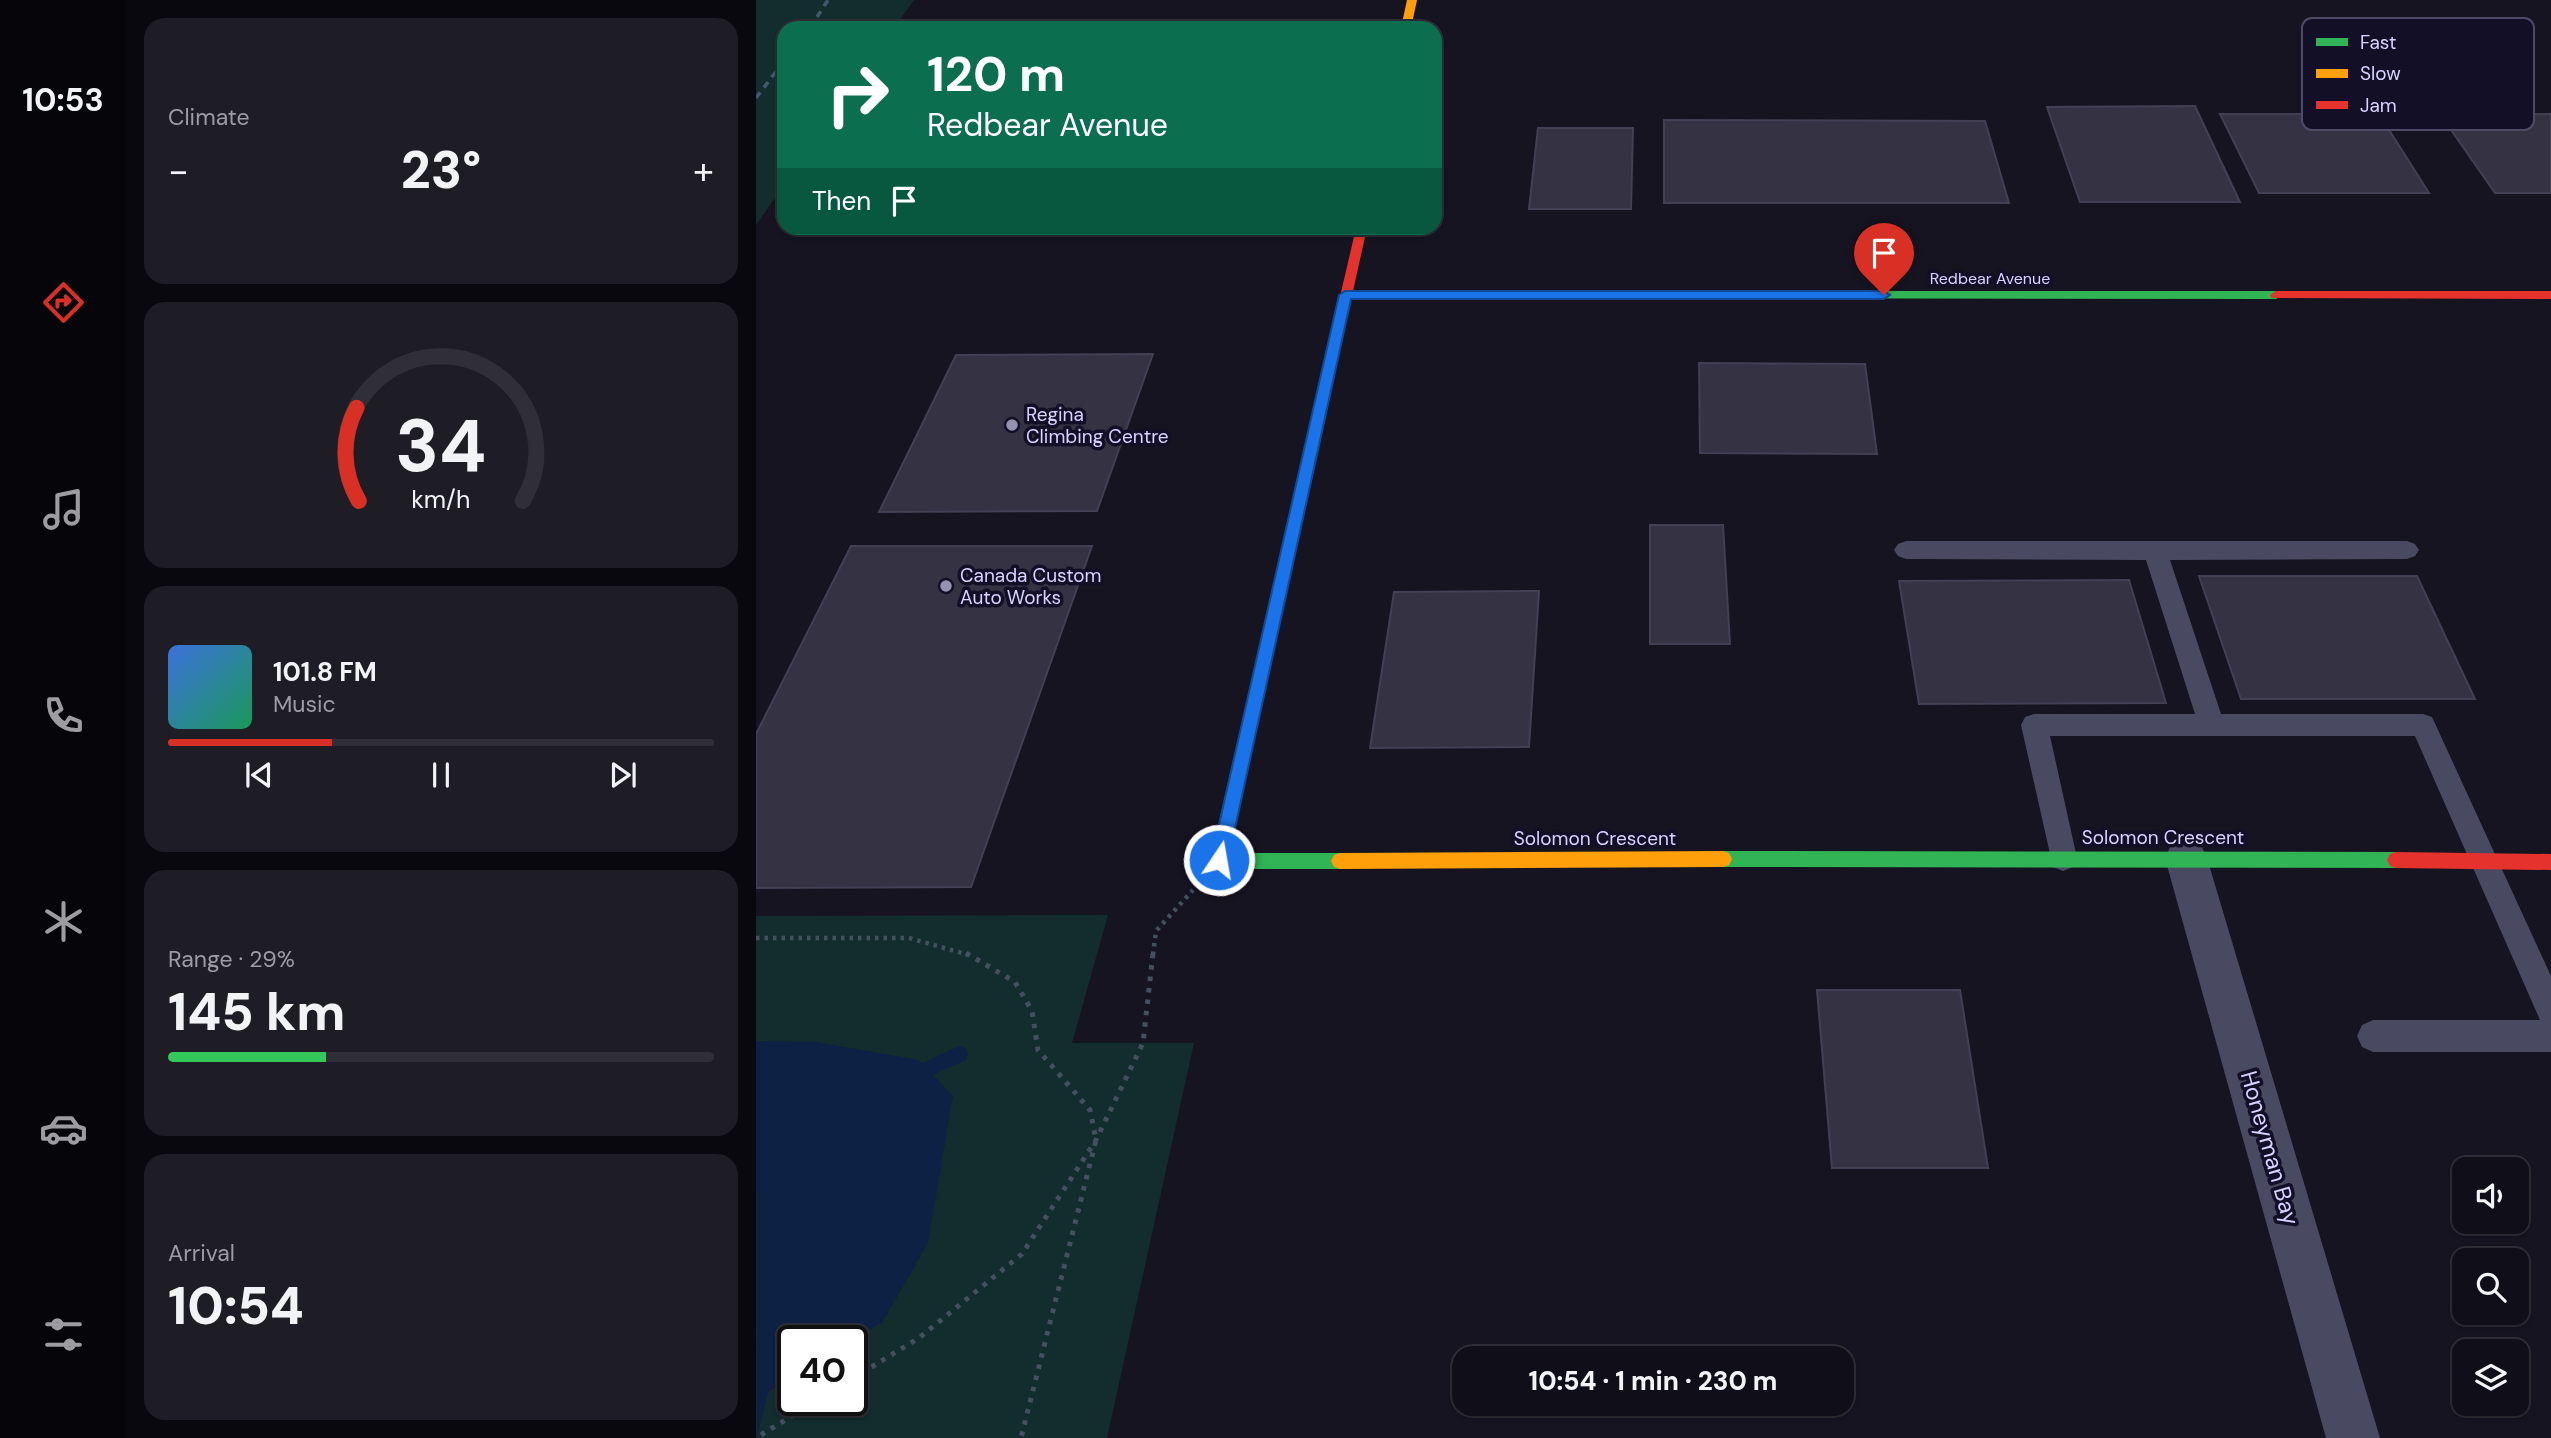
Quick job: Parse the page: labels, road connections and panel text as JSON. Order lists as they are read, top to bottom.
{
  "streets": {
    "street": ["Redbear Avenue", "Solomon Crescent", "Honeyman Bay"]
  },
  "crossings": [
    ["Solomon Crescent", "Honeyman Bay"]
  ],
  "places": ["Regina Climbing Centre", "Canada Custom Auto Works"],
  "legend": ["Fast", "Slow", "Jam"],
  "page": {
    "tabs": "10:53",
    "tile": [
      "Climate",
      ["Range · 29%", "145 km"],
      ["Arrival", "10:54"]
    ],
    "turn": ["120 m", "Redbear Avenue"],
    "heat": ["−", "23°", "+"],
    "then": "Then",
    "song": ["101.8 FM", "Music"],
    "limit": "40",
    "trip": "10:54 · 1 min · 230 m",
    "gauge": ["34", "km/h"]
  }
}
